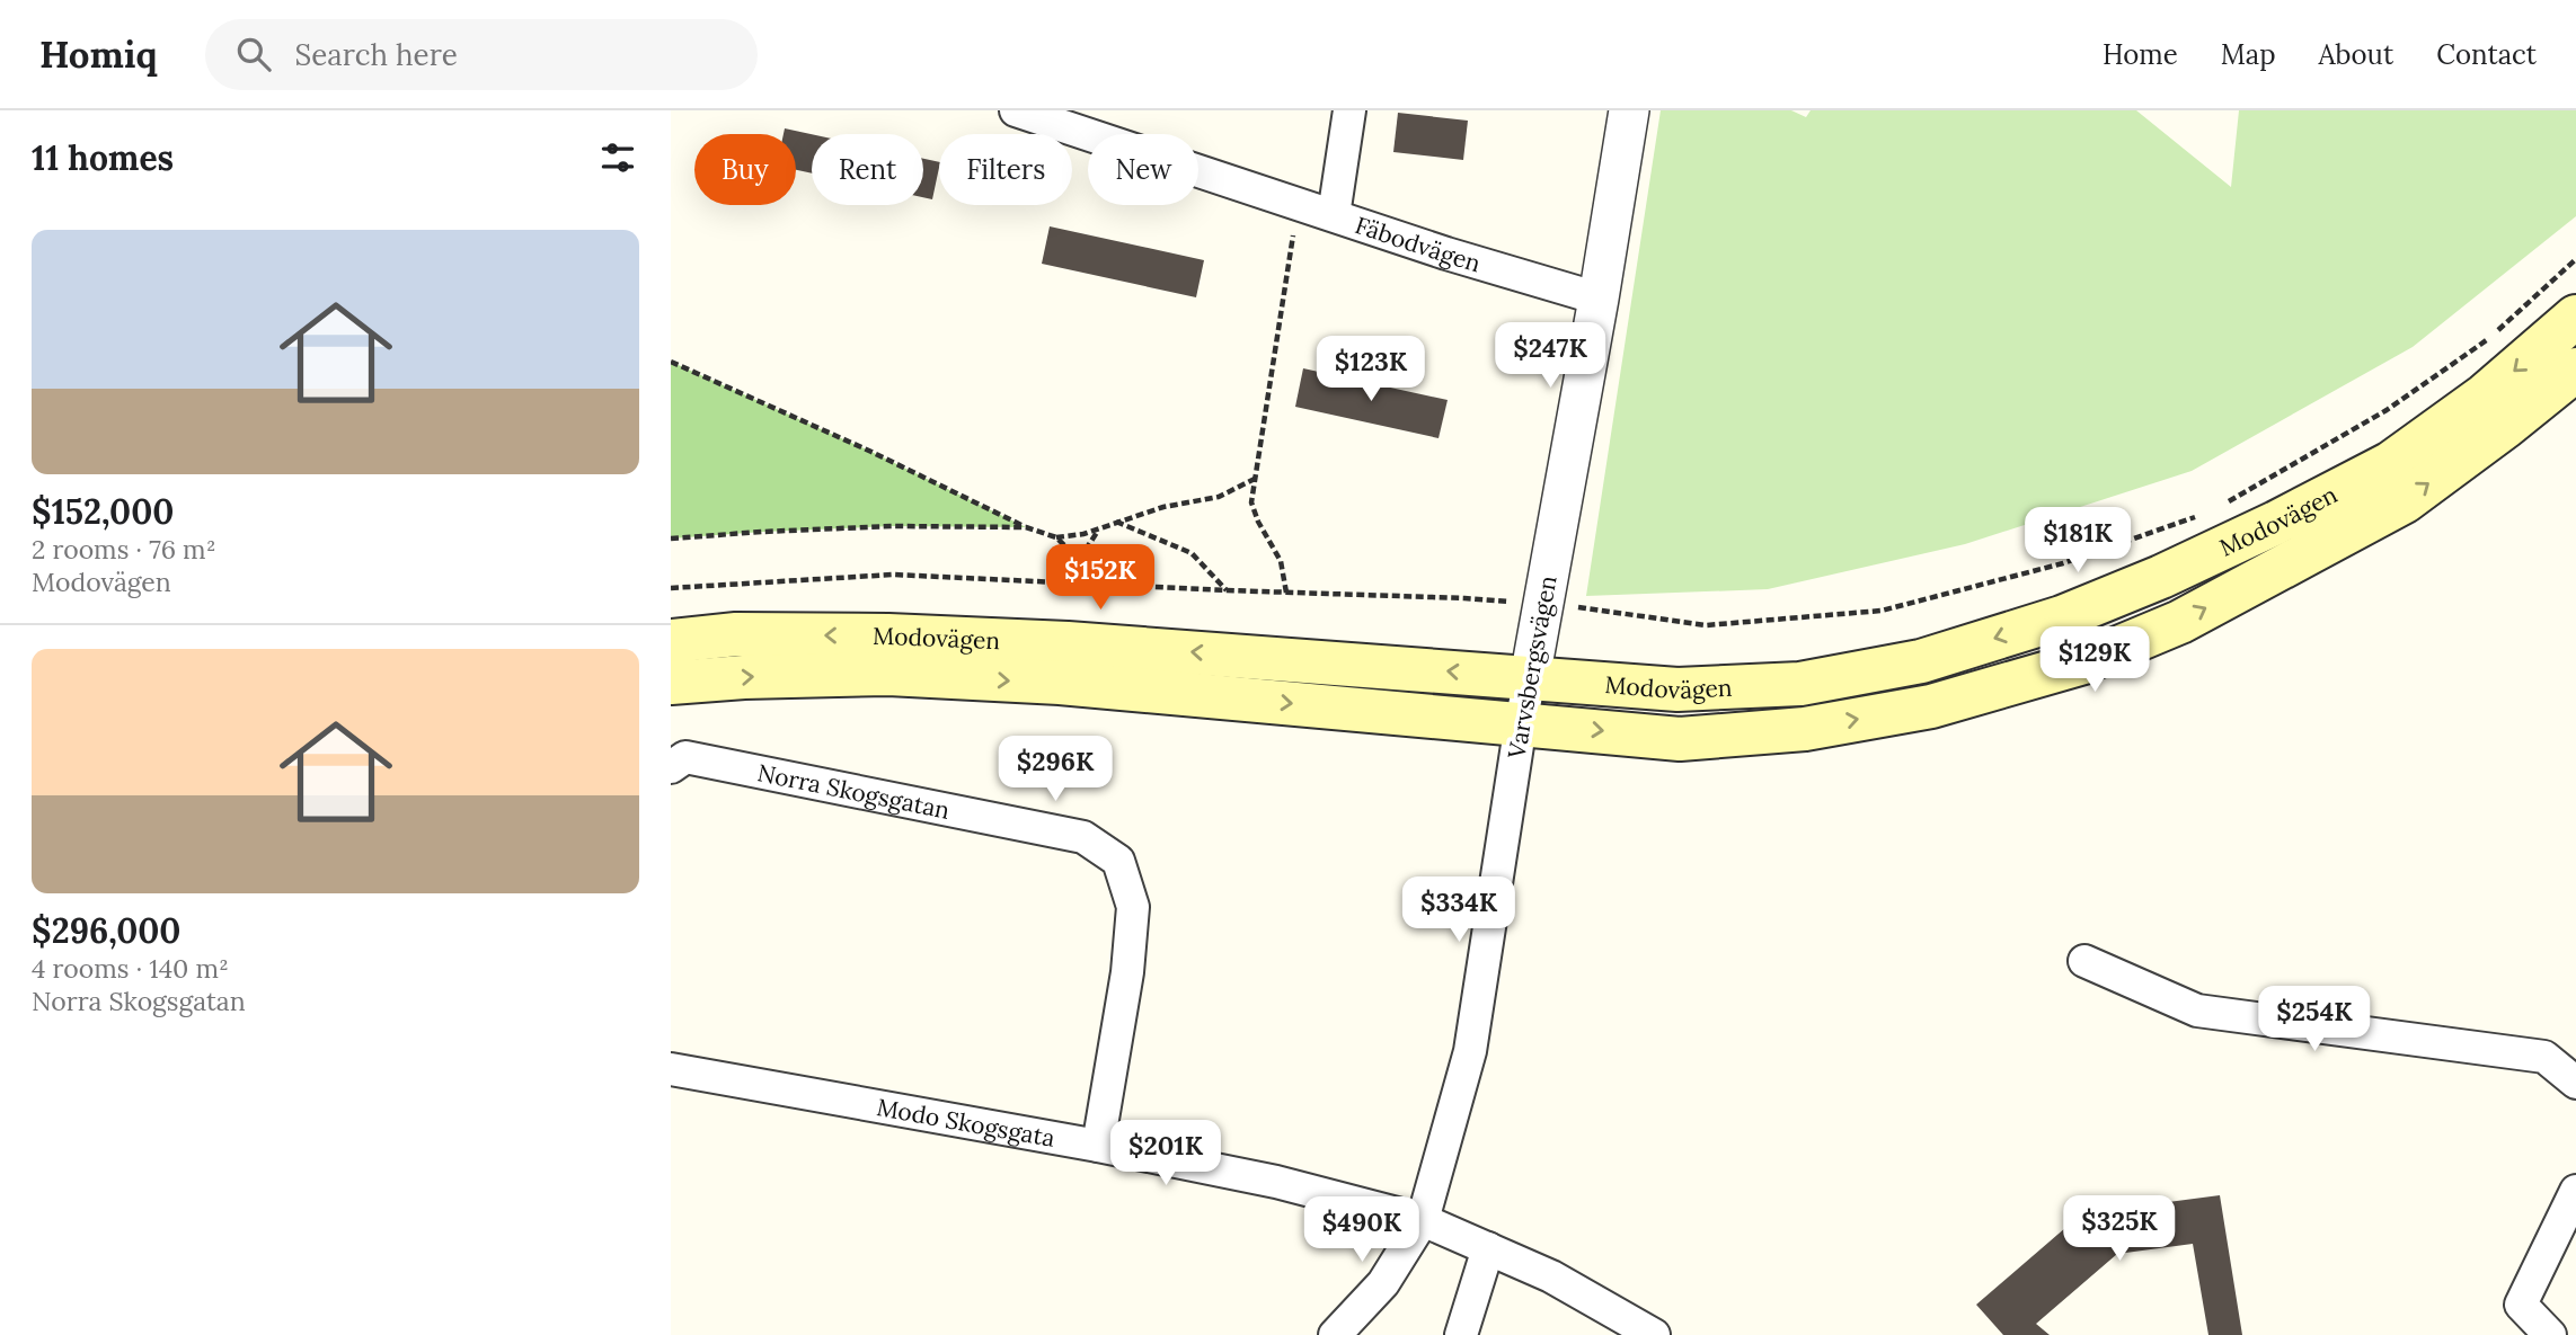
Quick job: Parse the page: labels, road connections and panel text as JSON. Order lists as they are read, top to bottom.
{
  "streets": {
    "main road": ["Modovägen"],
    "street": [
      "Fäbodvägen",
      "Varvsbergsvägen",
      "Norra Skogsgatan",
      "Modo Skogsgata"
    ]
  },
  "crossings": [
    ["Fäbodvägen", "Varvsbergsvägen"],
    ["Modovägen", "Varvsbergsvägen"],
    ["Varvsbergsvägen", "Modo Skogsgata"],
    ["Norra Skogsgatan", "Modo Skogsgata"]
  ],
  "page": {
    "header": "Homiq",
    "search": "Search here",
    "nav": [
      "Home",
      "Map",
      "About",
      "Contact"
    ],
    "heading": "11 homes",
    "chip": [
      "Buy",
      "Rent",
      "Filters",
      "New"
    ],
    "list": [
      {
        "name": "$152,000",
        "note": "2 rooms · 76 m² · Modovägen"
      },
      {
        "name": "$296,000",
        "note": "4 rooms · 140 m² · Norra Skogsgatan"
      }
    ],
    "price": [
      "$247K",
      "$123K",
      "$181K",
      "$152K",
      "$129K",
      "$296K",
      "$334K",
      "$254K",
      "$201K",
      "$325K",
      "$490K"
    ]
  }
}
